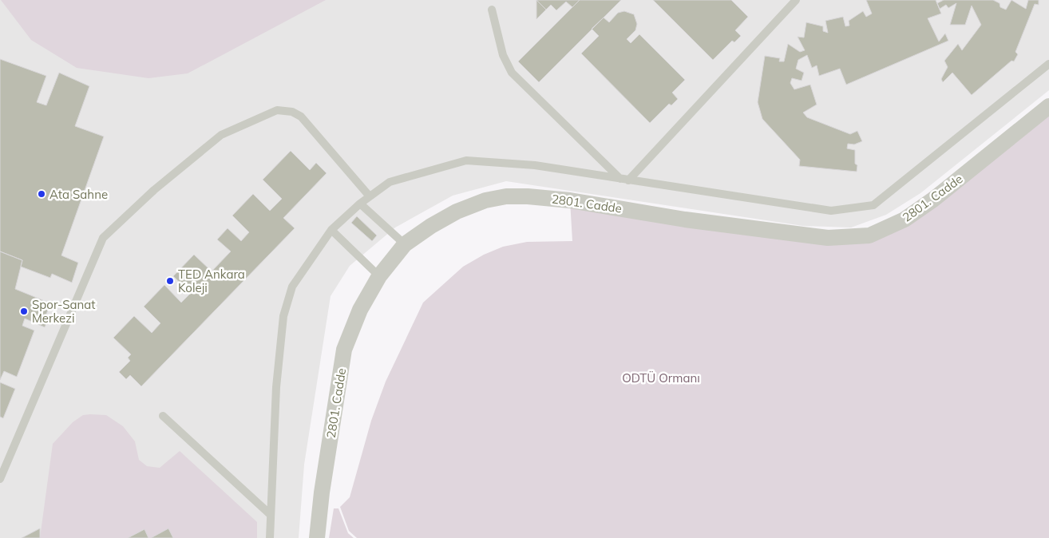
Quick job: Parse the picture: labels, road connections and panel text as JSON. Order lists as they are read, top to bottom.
{
  "streets": {
    "street": ["2801. Cadde"]
  },
  "parks": ["ODTÜ Ormanı"],
  "places": ["Ata Sahne", "TED Ankara Koleji", "Spor-Sanat Merkezi"]
}
